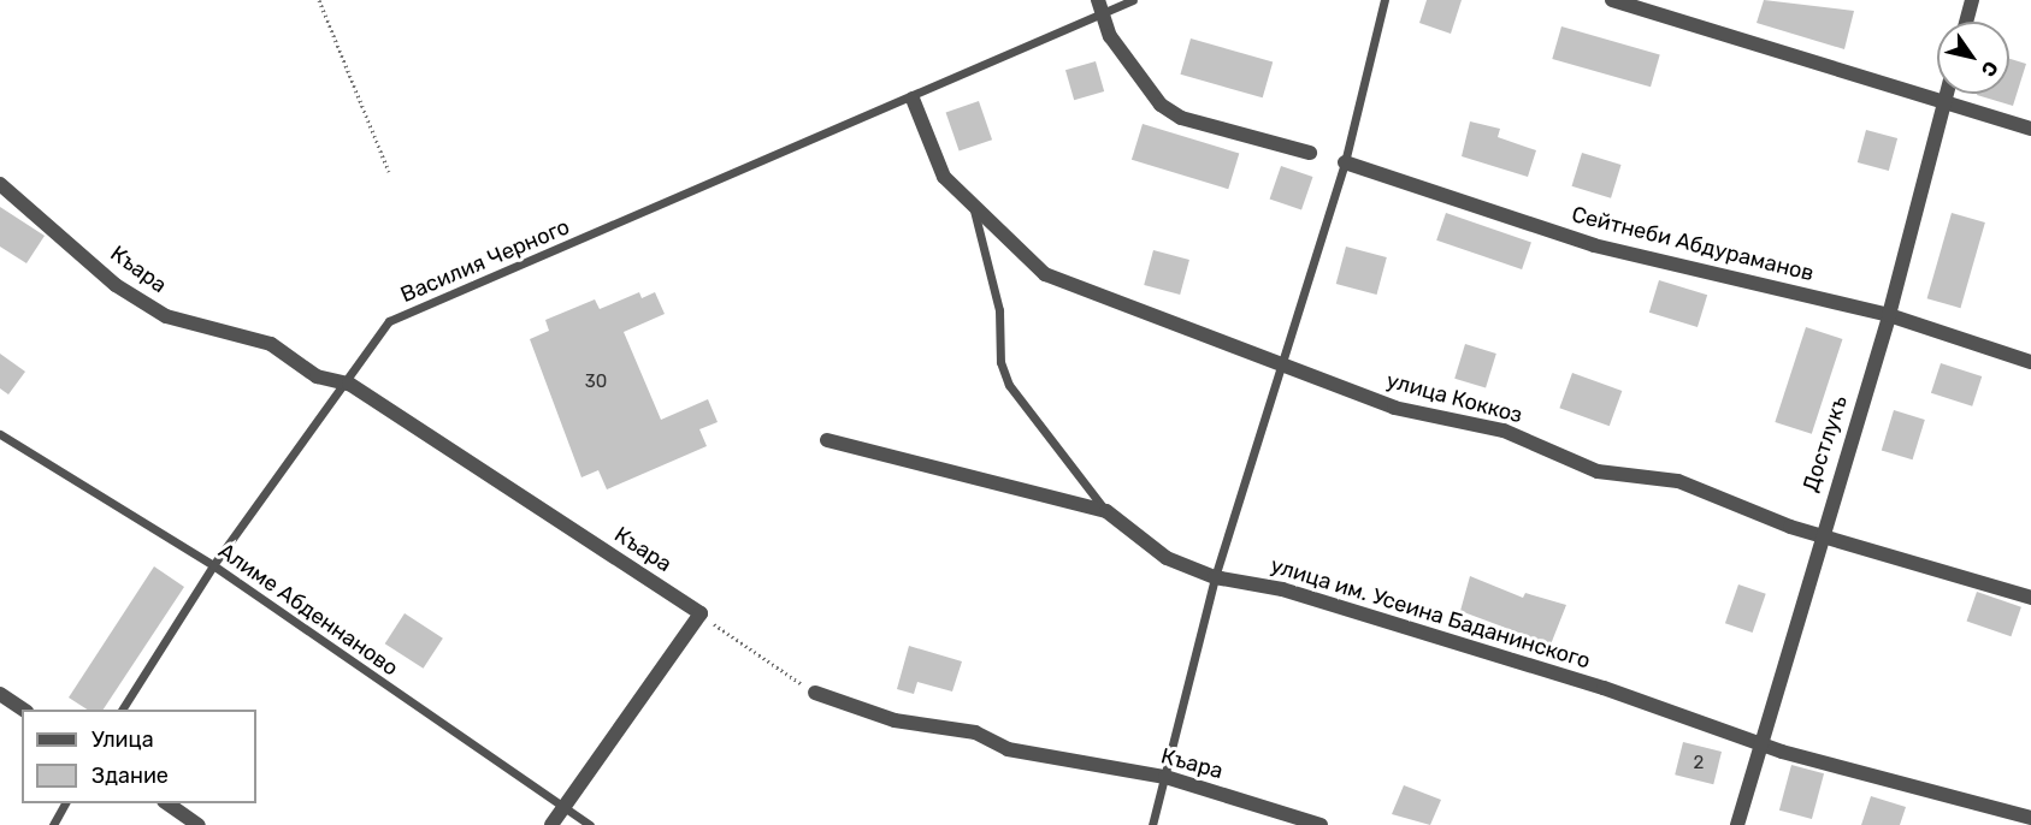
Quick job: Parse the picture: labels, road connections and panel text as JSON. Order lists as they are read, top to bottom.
{
  "streets": {
    "street": [
      "Сейтнеби Абдураманов",
      "Къара",
      "улица Коккоз",
      "Достлукъ",
      "улица им. Усеина Баданинского"
    ],
    "lane": ["Василия Черного", "Алиме Абденнаново"]
  },
  "crossings": [
    ["Сейтнеби Абдураманов", "Достлукъ"],
    ["Василия Черного", "Къара"],
    ["Василия Черного", "улица Коккоз"],
    ["Василия Черного", "Алиме Абденнаново"],
    ["улица Коккоз", "Достлукъ"],
    ["Достлукъ", "улица им. Усеина Баданинского"]
  ],
  "house_numbers": ["30", "2"],
  "legend": ["Улица", "Здание"],
  "north": "bottom right"
}
